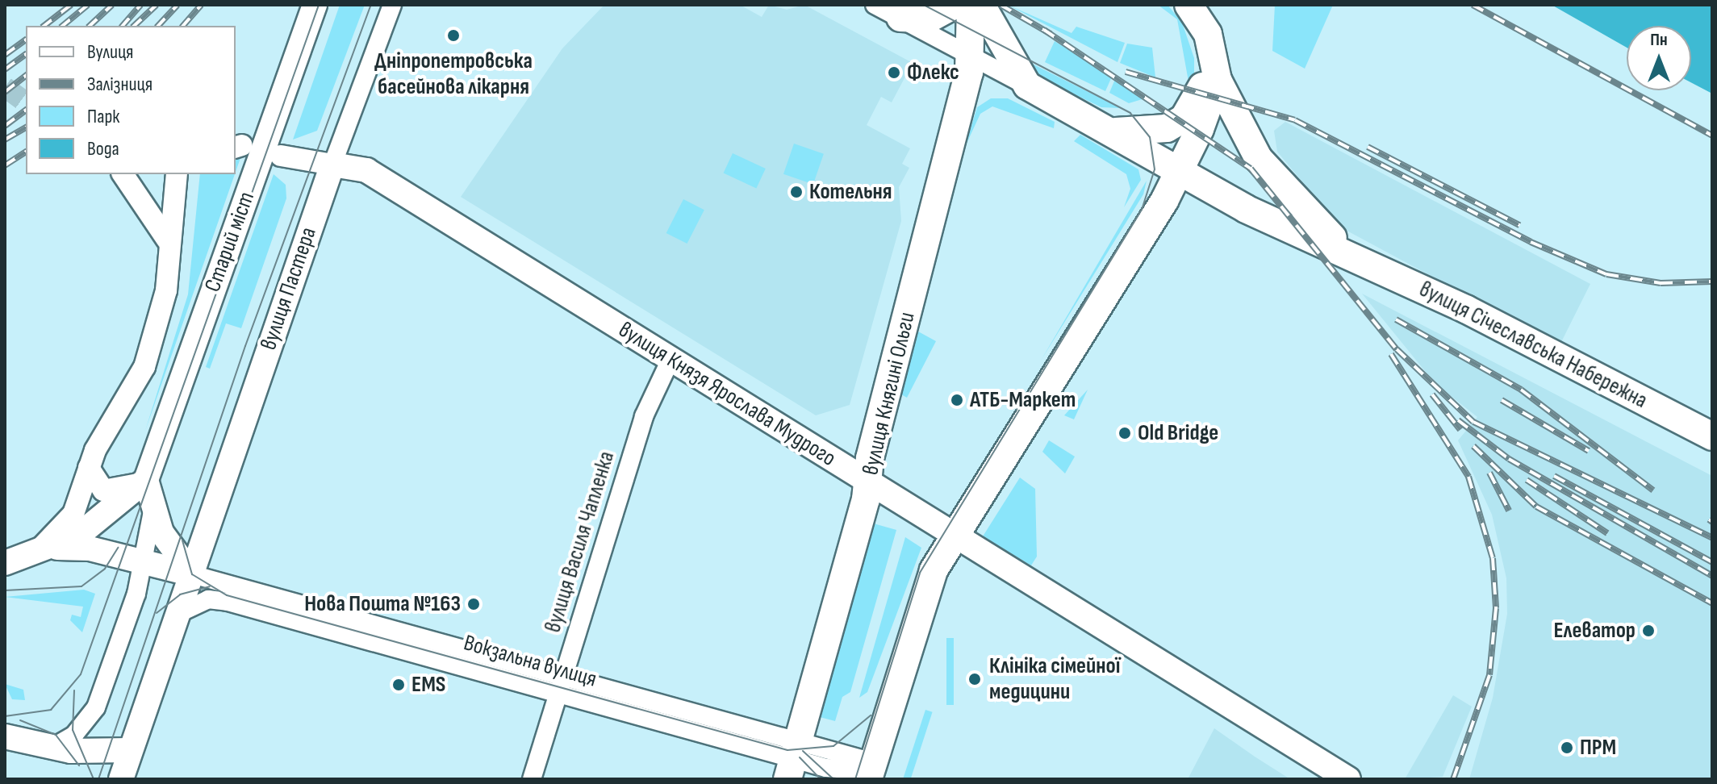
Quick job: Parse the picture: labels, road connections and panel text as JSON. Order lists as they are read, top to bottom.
{
  "streets": {
    "main road": [
      "Старий міст",
      "вулиця Пастера",
      "вулиця Січеславська Набережна",
      "вулиця Княгині Ольги",
      "вулиця Князя Ярослава Мудрого"
    ],
    "street": ["вулиця Василя Чапленка", "Вокзальна вулиця"]
  },
  "crossings": [
    ["вулиця Пастера", "вулиця Князя Ярослава Мудрого"],
    ["вулиця Пастера", "Вокзальна вулиця"],
    ["вулиця Княгині Ольги", "вулиця Князя Ярослава Мудрого"],
    ["вулиця Княгині Ольги", "Вокзальна вулиця"],
    ["вулиця Князя Ярослава Мудрого", "вулиця Василя Чапленка"],
    ["вулиця Василя Чапленка", "Вокзальна вулиця"]
  ],
  "places": [
    "Дніпропетровська басейнова лікарня",
    "Флекс",
    "Котельня",
    "АТБ-Маркет",
    "Old Bridge",
    "Нова Пошта №163",
    "Елеватор",
    "Клініка сімейної медицини",
    "EMS",
    "ПРМ"
  ],
  "legend": [
    "Вулиця",
    "Залізниця",
    "Парк",
    "Вода"
  ],
  "north": "top"
}
